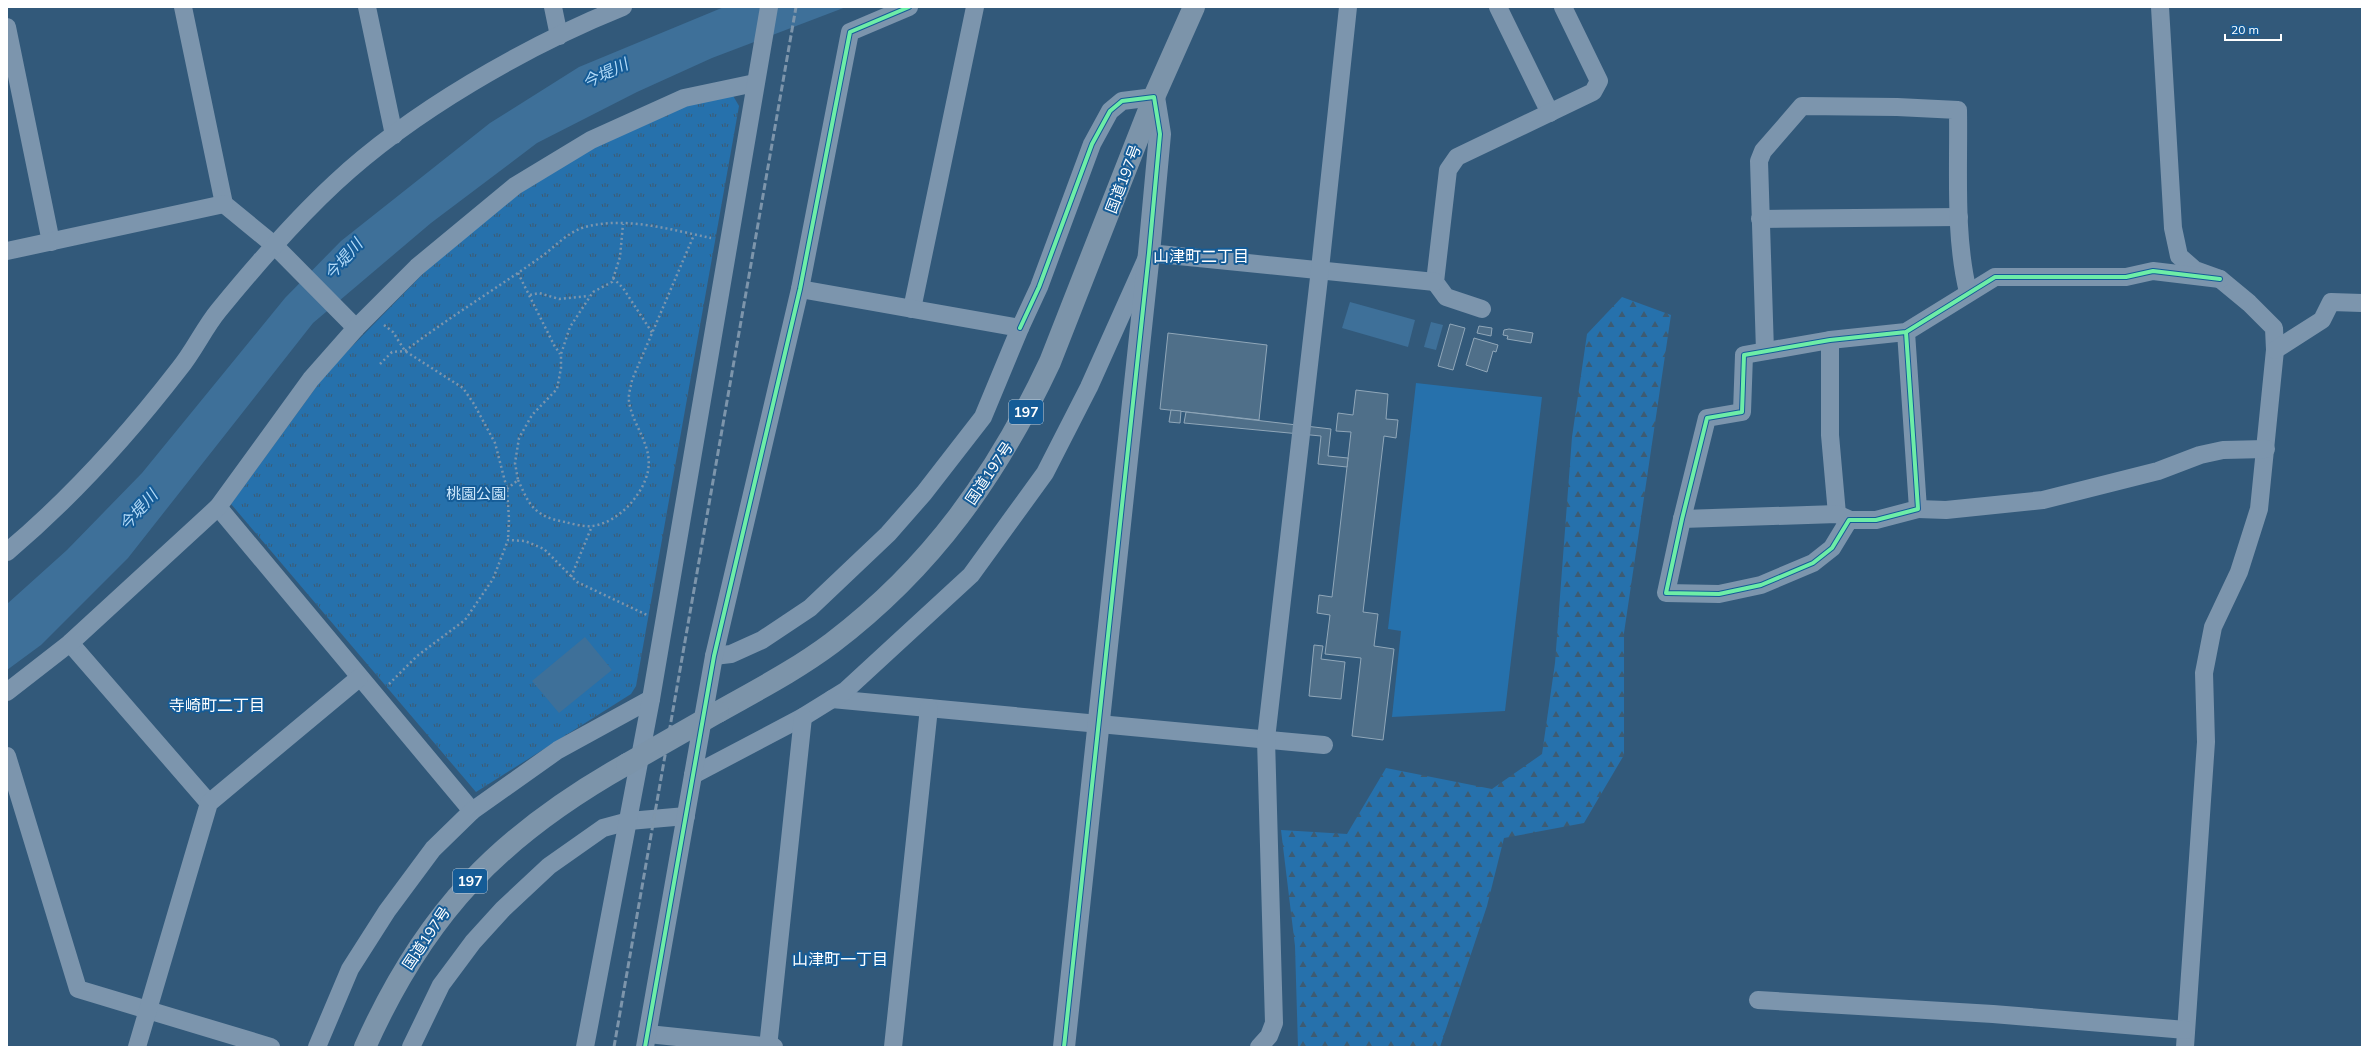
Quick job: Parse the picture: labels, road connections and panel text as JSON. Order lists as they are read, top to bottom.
{
  "streets": {
    "highway": ["国道197号", "197"]
  },
  "districts": ["山津町二丁目", "寺崎町二丁目", "山津町一丁目"],
  "water": ["今堤川"],
  "parks": ["桃園公園"],
  "scale_bar": "20 m"
}
